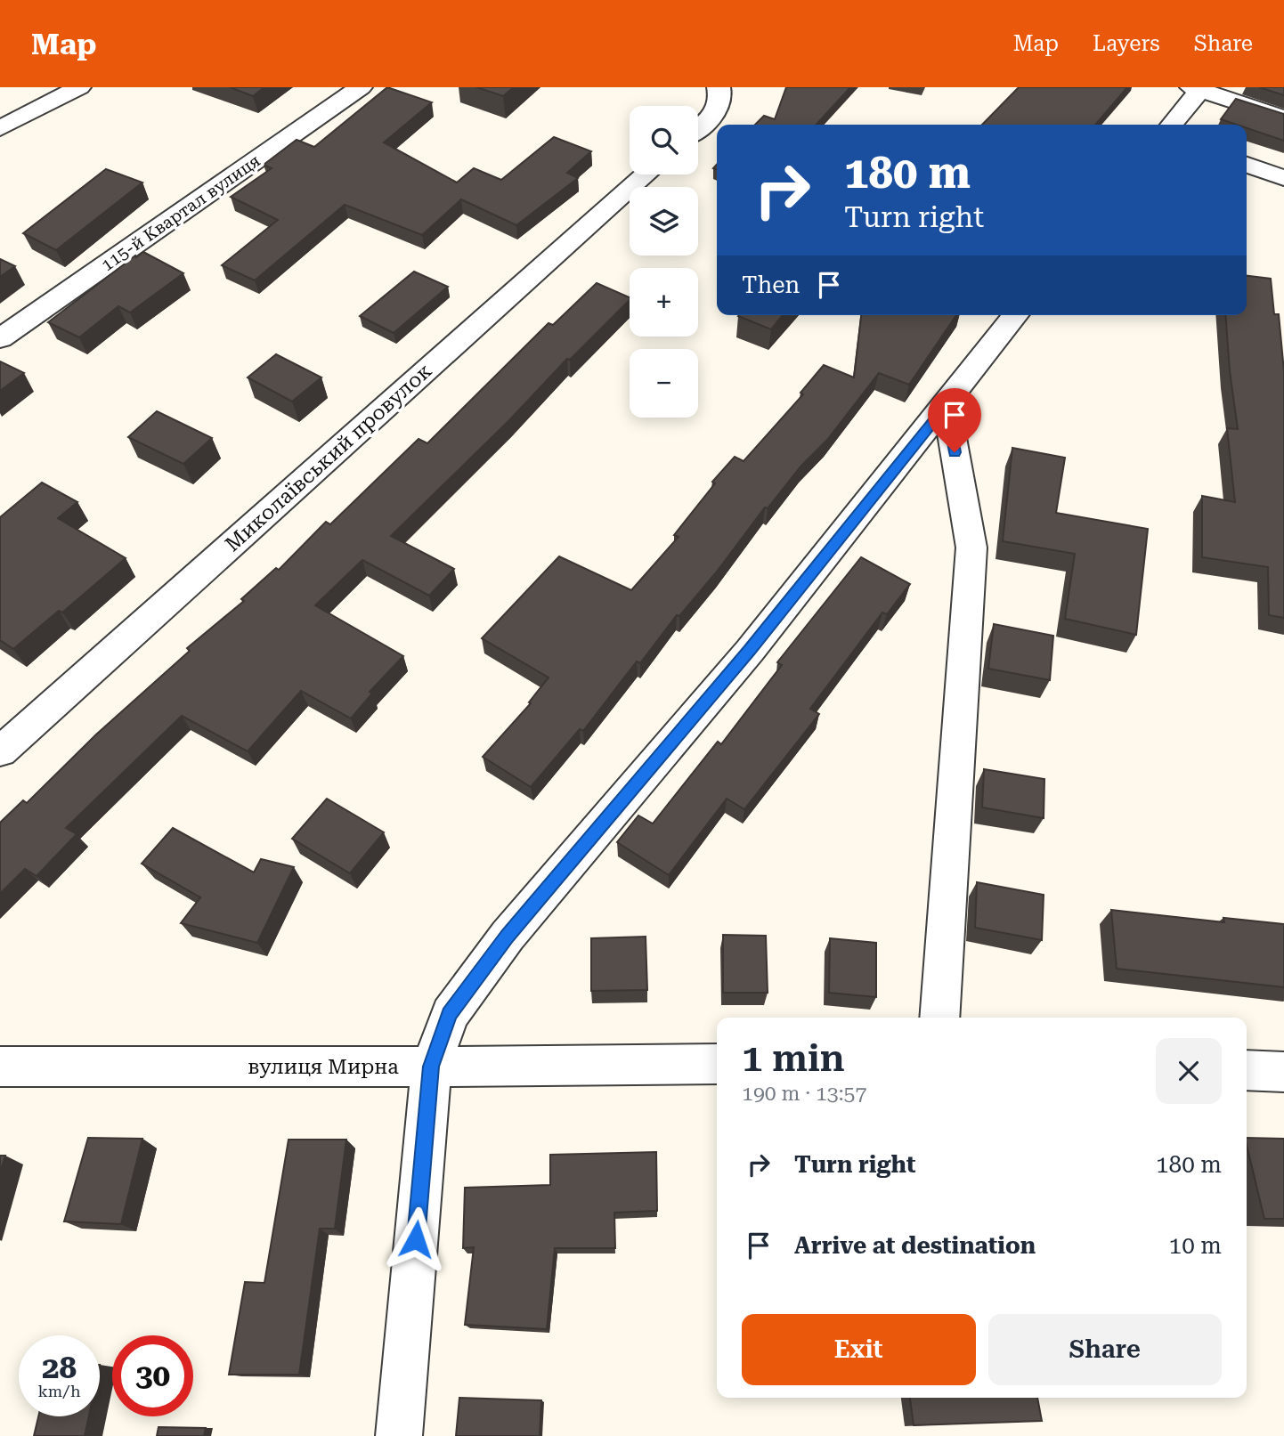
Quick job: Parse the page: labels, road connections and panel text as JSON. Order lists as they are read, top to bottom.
{
  "streets": {
    "street": ["115-й Квартал вулиця", "Миколаївський провулок", "вулиця Мирна"]
  },
  "page": {
    "header": "Map",
    "nav": ["Map", "Layers", "Share"],
    "map_buttons": ["+", "−"],
    "turn": ["180 m", "Turn right"],
    "then": "Then",
    "heading": ["1 min", "190 m · 13:57"],
    "list": [
      {
        "name": "Turn right",
        "value": "180 m"
      },
      {
        "name": "Arrive at destination",
        "value": "10 m"
      }
    ],
    "buttons": ["Exit", "Share"],
    "speed": "28 km/h",
    "limit": "30"
  }
}
